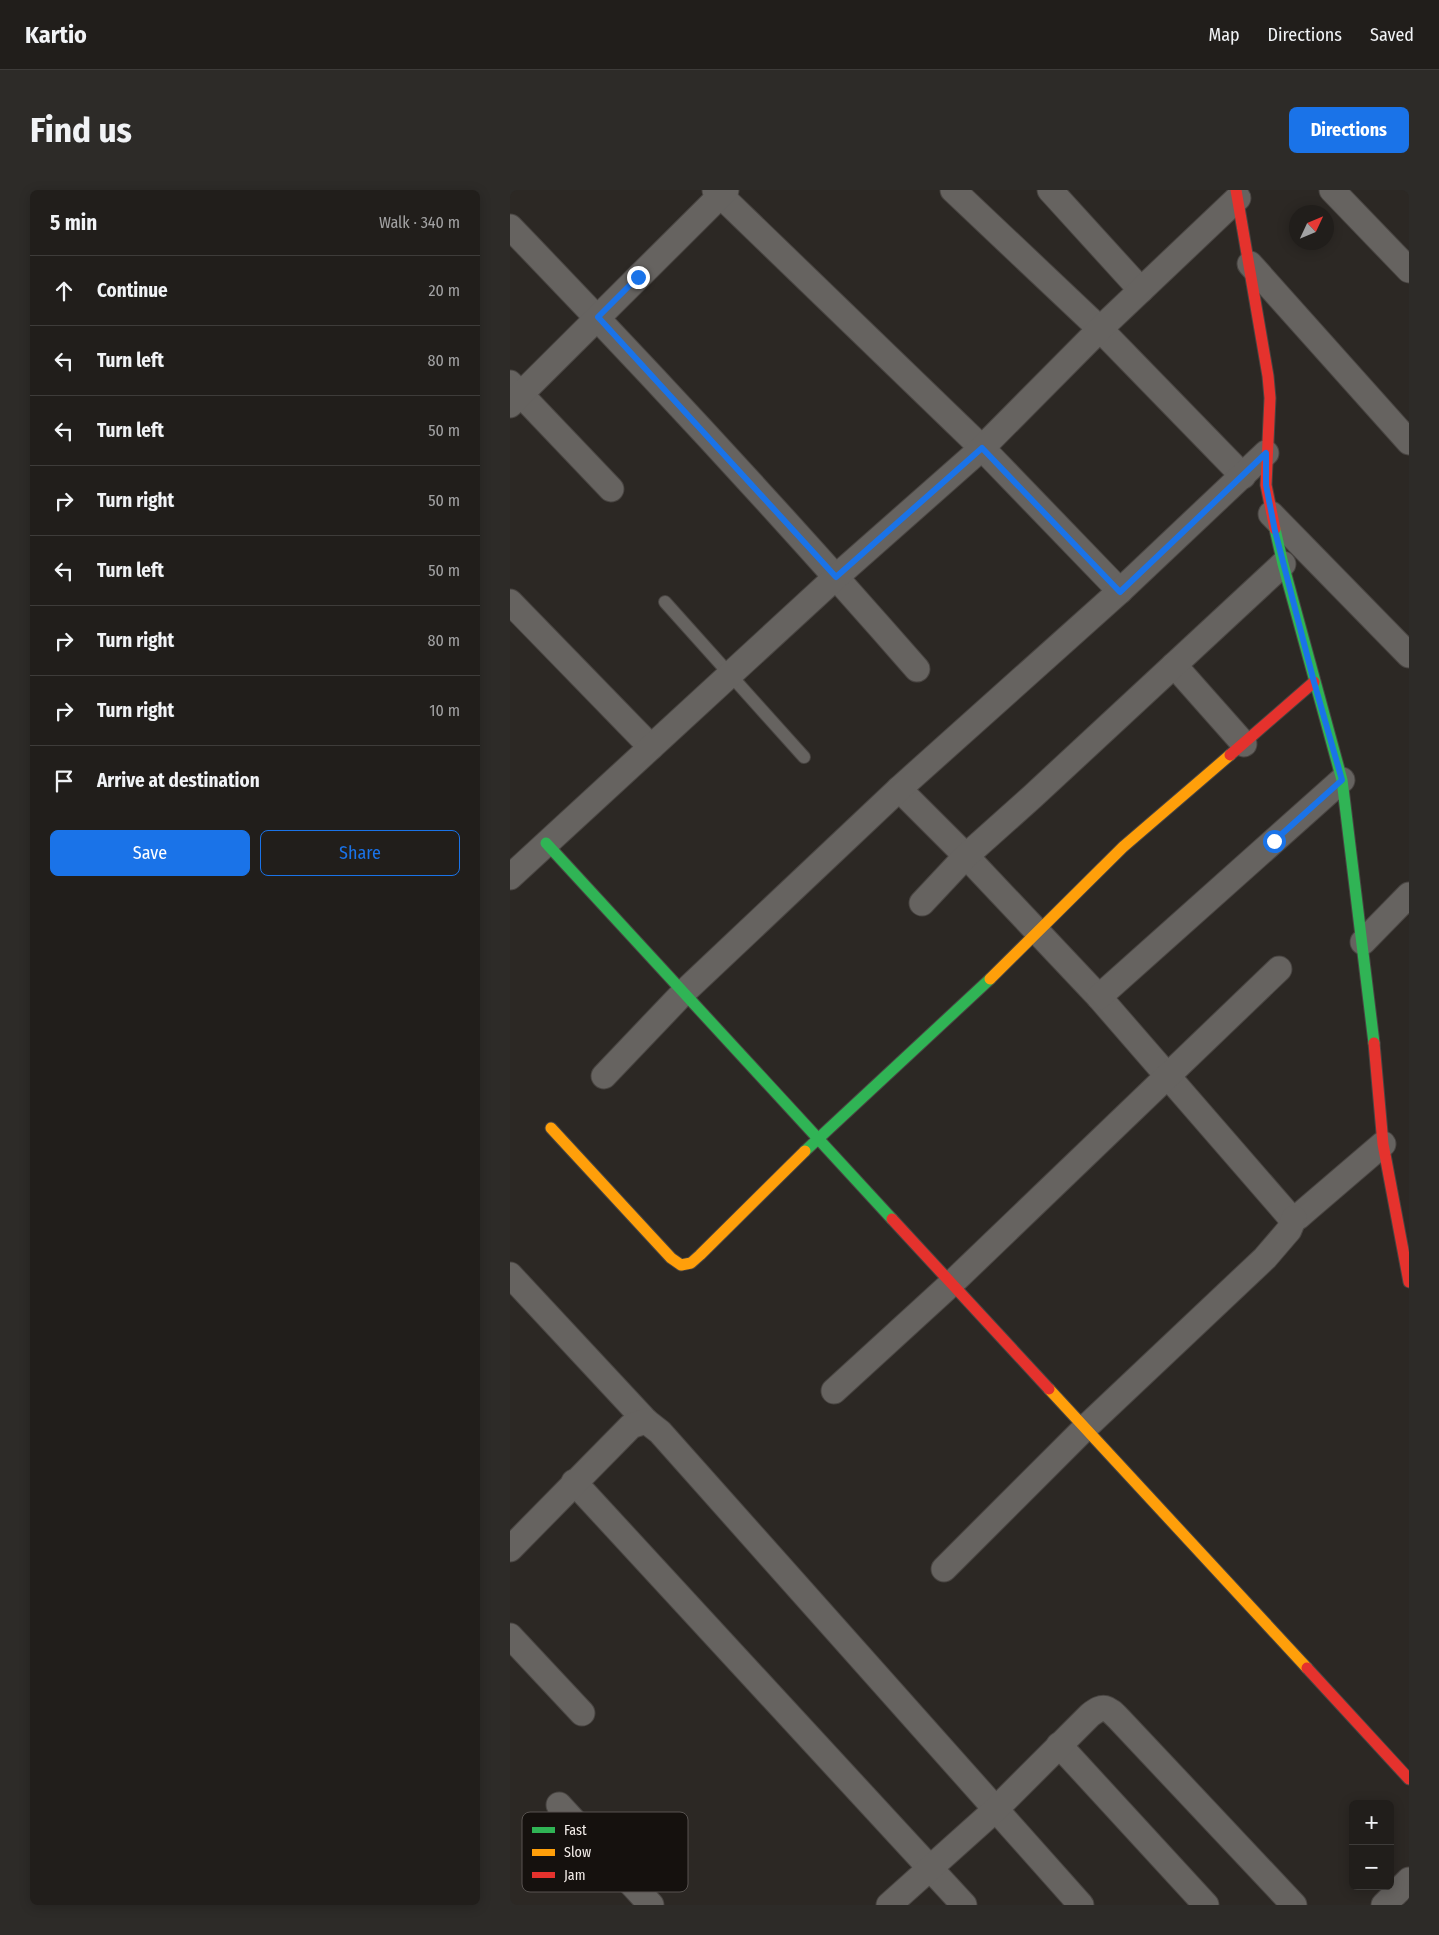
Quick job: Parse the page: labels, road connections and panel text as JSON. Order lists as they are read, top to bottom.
{
  "legend": ["Fast", "Slow", "Jam"],
  "north": "top right",
  "page": {
    "header": "Kartio",
    "nav": ["Map", "Directions", "Saved"],
    "buttons": [
      "Directions",
      ["Save", "Share"]
    ],
    "title": "Find us",
    "heading": ["5 min", "Walk · 340 m"],
    "list": [
      ["Continue", "20 m"],
      ["Turn left", "80 m"],
      ["Turn left", "50 m"],
      ["Turn right", "50 m"],
      ["Turn left", "50 m"],
      ["Turn right", "80 m"],
      ["Turn right", "10 m"],
      "Arrive at destination"
    ],
    "map_buttons": ["+", "−"]
  }
}
